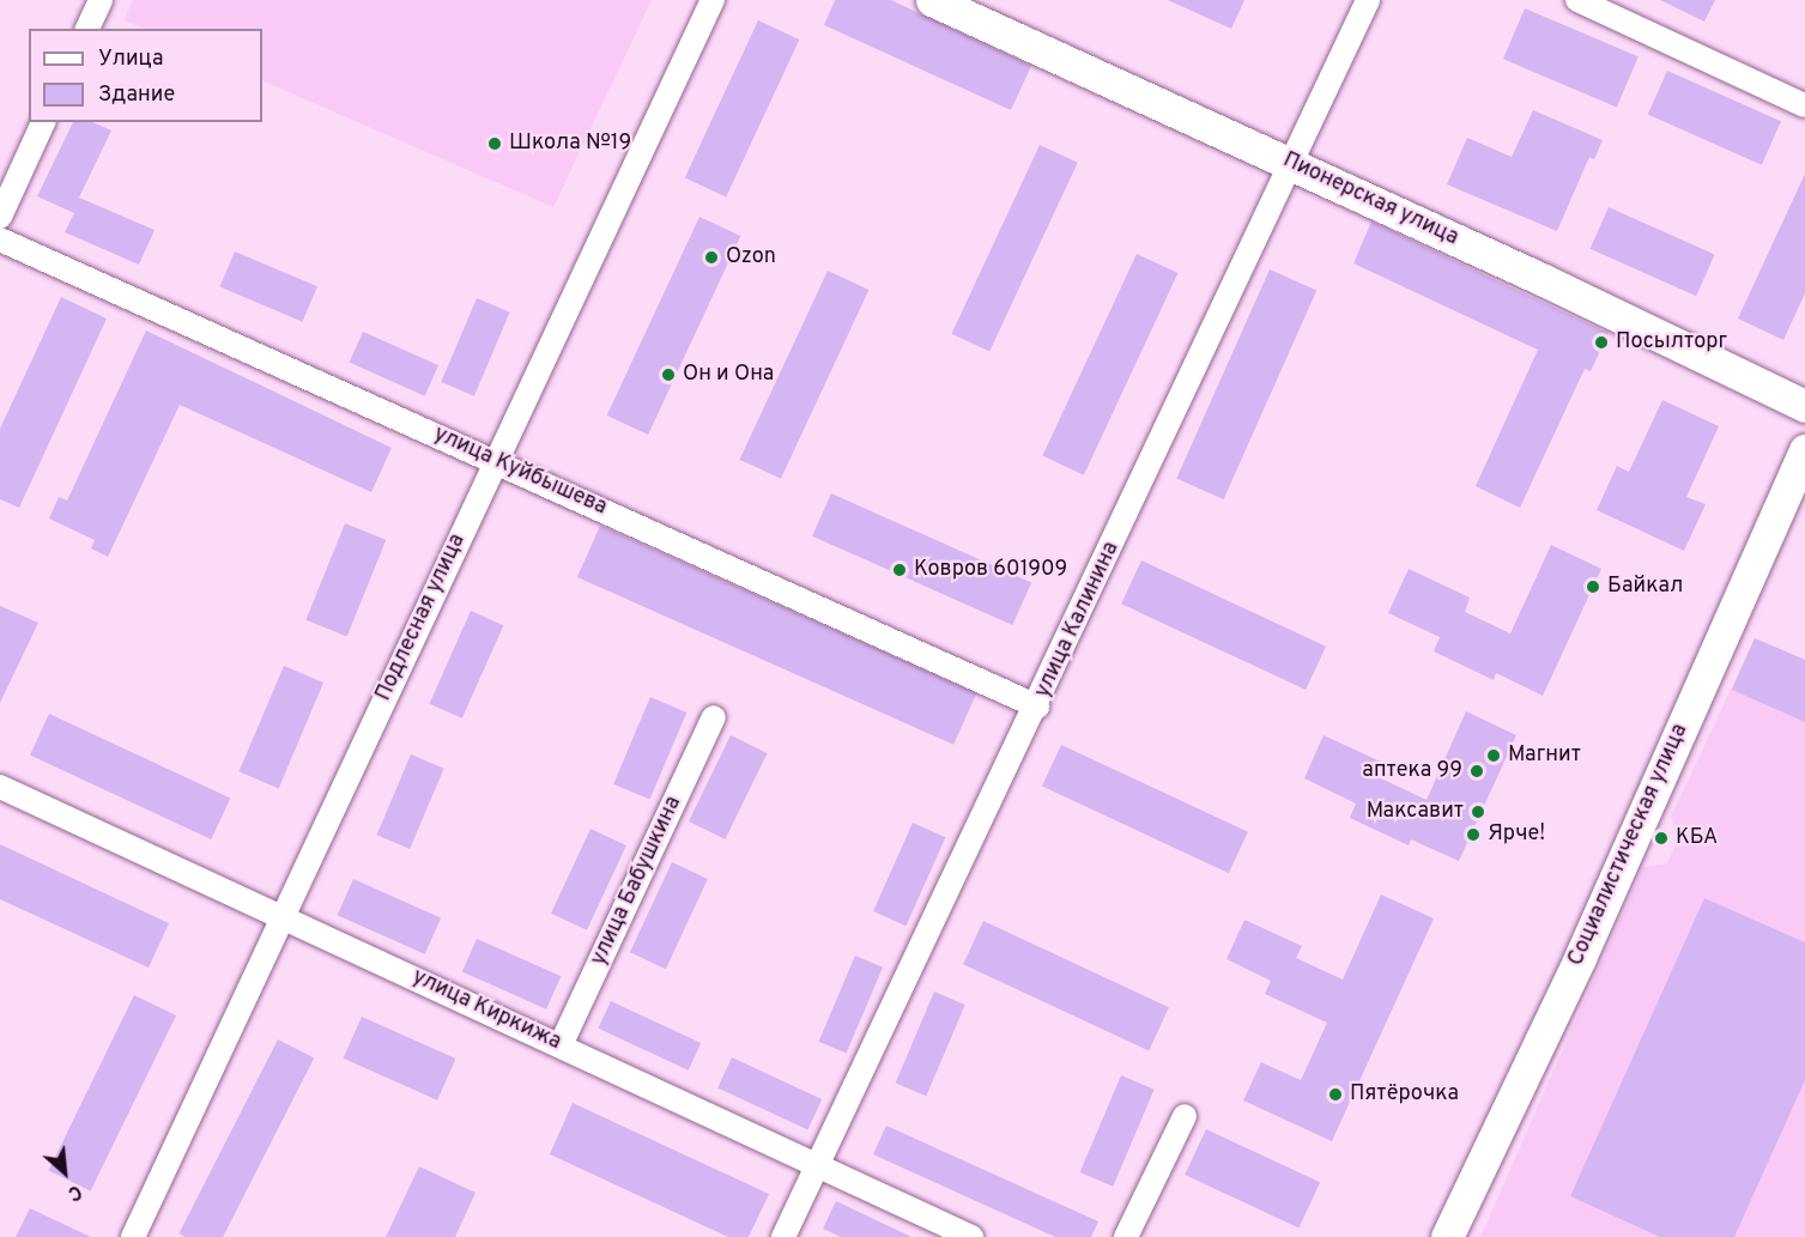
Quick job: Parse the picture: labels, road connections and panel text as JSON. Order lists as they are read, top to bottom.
{
  "streets": {
    "street": [
      "Пионерская улица",
      "улица Куйбышева",
      "Подлесная улица",
      "улица Калинина",
      "Социалистическая улица",
      "улица Бабушкина",
      "улица Киркижа"
    ]
  },
  "crossings": [
    ["Пионерская улица", "улица Калинина"],
    ["улица Куйбышева", "Подлесная улица"],
    ["улица Куйбышева", "улица Калинина"],
    ["Подлесная улица", "улица Киркижа"],
    ["улица Калинина", "улица Киркижа"],
    ["улица Бабушкина", "улица Киркижа"]
  ],
  "places": [
    "Школа №19",
    "Ozon",
    "Посылторг",
    "Он и Она",
    "Ковров 601909",
    "Байкал",
    "Магнит",
    "аптека 99",
    "Максавит",
    "Ярче!",
    "КБА",
    "Пятёрочка"
  ],
  "legend": ["Улица", "Здание"],
  "north": "bottom right"
}
